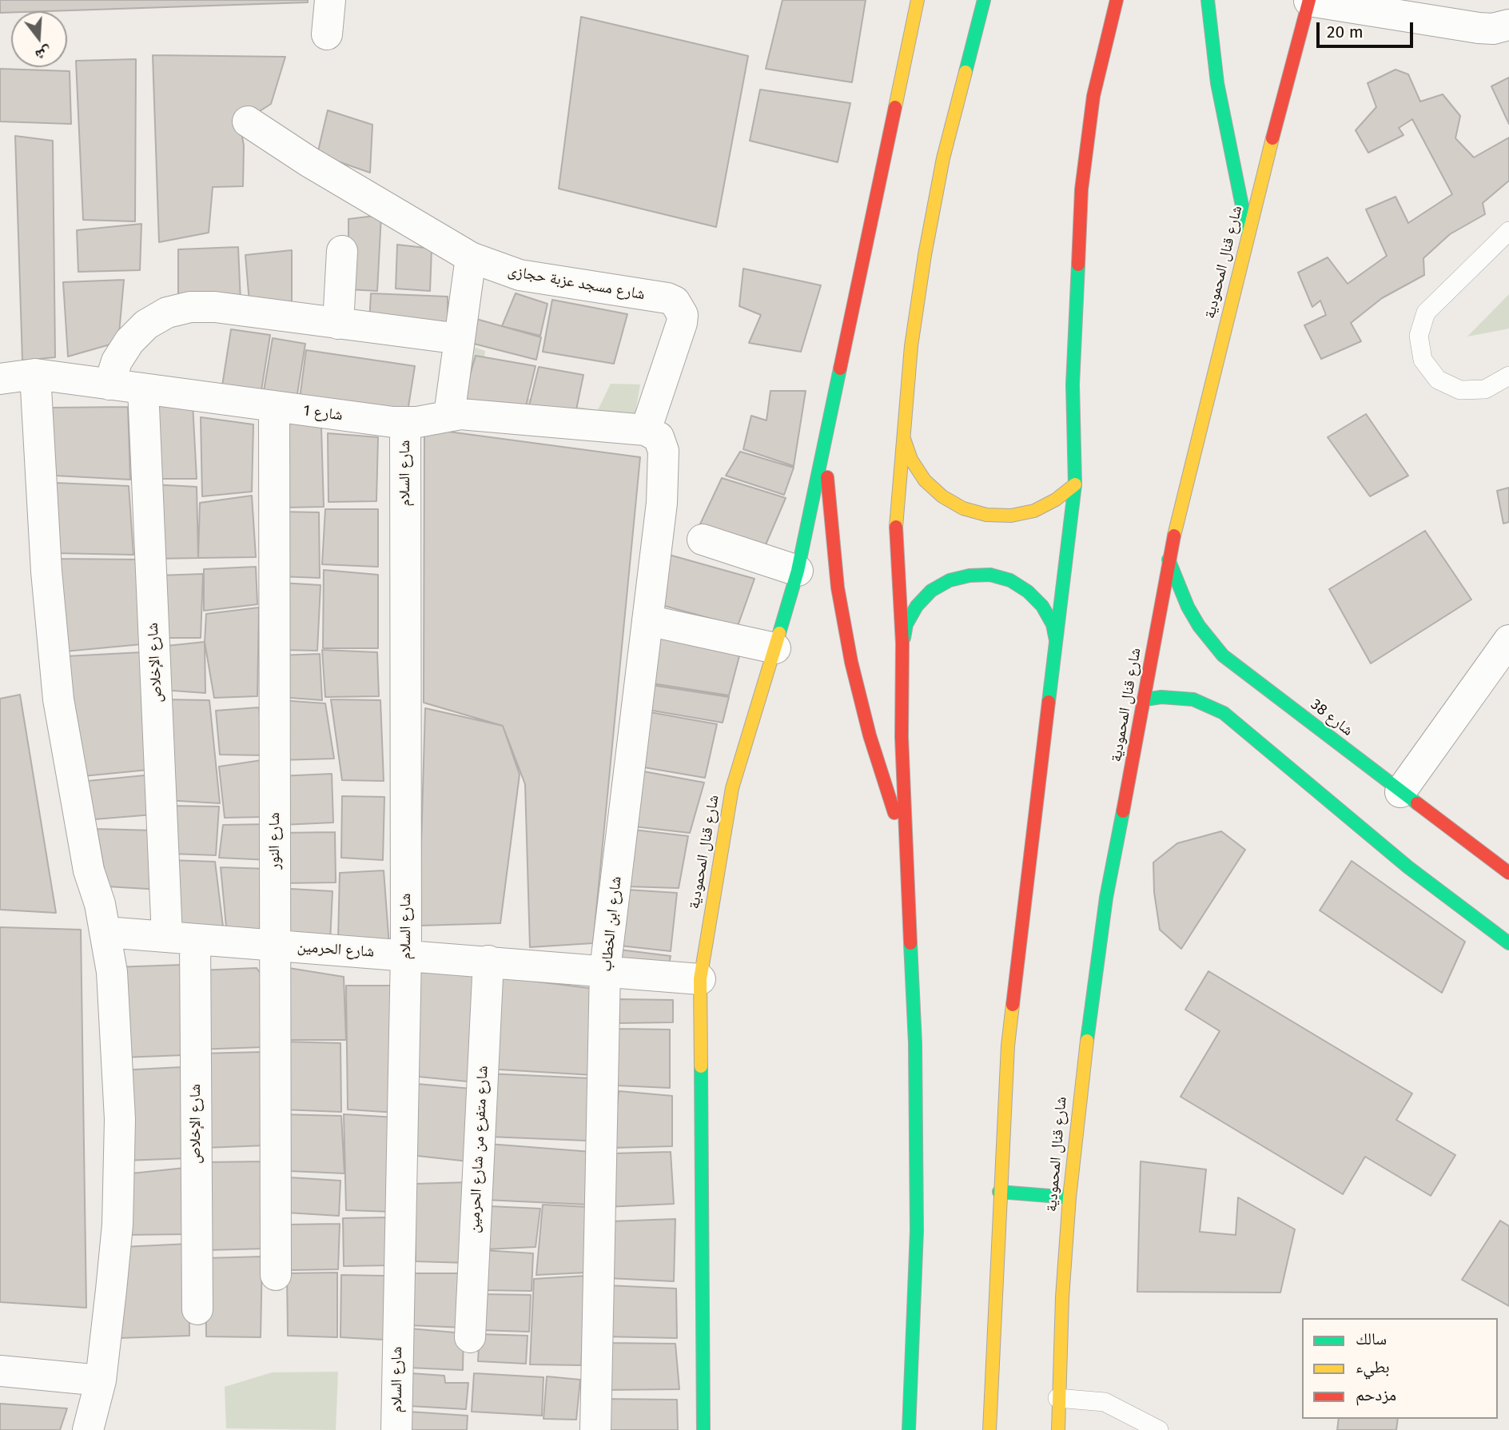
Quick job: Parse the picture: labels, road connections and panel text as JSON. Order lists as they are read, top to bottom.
{
  "streets": {
    "main road": ["شارع قنال المحمودية", "شارع 38"],
    "street": [
      "شارع مسجد عزبة حجازى",
      "شارع 1",
      "شارع السلام",
      "شارع الإخلاص",
      "شارع النور",
      "شارع ابن الخطاب",
      "شارع الحرمين",
      "شارع متفرع من شارع الحرمين"
    ]
  },
  "crossings": [
    ["شارع قنال المحمودية", "شارع 38"],
    ["شارع قنال المحمودية", "شارع الحرمين"],
    ["شارع مسجد عزبة حجازى", "شارع 1"],
    ["شارع مسجد عزبة حجازى", "شارع ابن الخطاب"],
    ["شارع 1", "شارع السلام"],
    ["شارع 1", "شارع الإخلاص"],
    ["شارع 1", "شارع النور"],
    ["شارع 1", "شارع ابن الخطاب"],
    ["شارع السلام", "شارع الحرمين"],
    ["شارع الإخلاص", "شارع الحرمين"],
    ["شارع النور", "شارع الحرمين"],
    ["شارع ابن الخطاب", "شارع الحرمين"],
    ["شارع الحرمين", "شارع متفرع من شارع الحرمين"]
  ],
  "legend": ["سالك", "بطيء", "مزدحم"],
  "scale_bar": "20 m",
  "north": "bottom"
}
